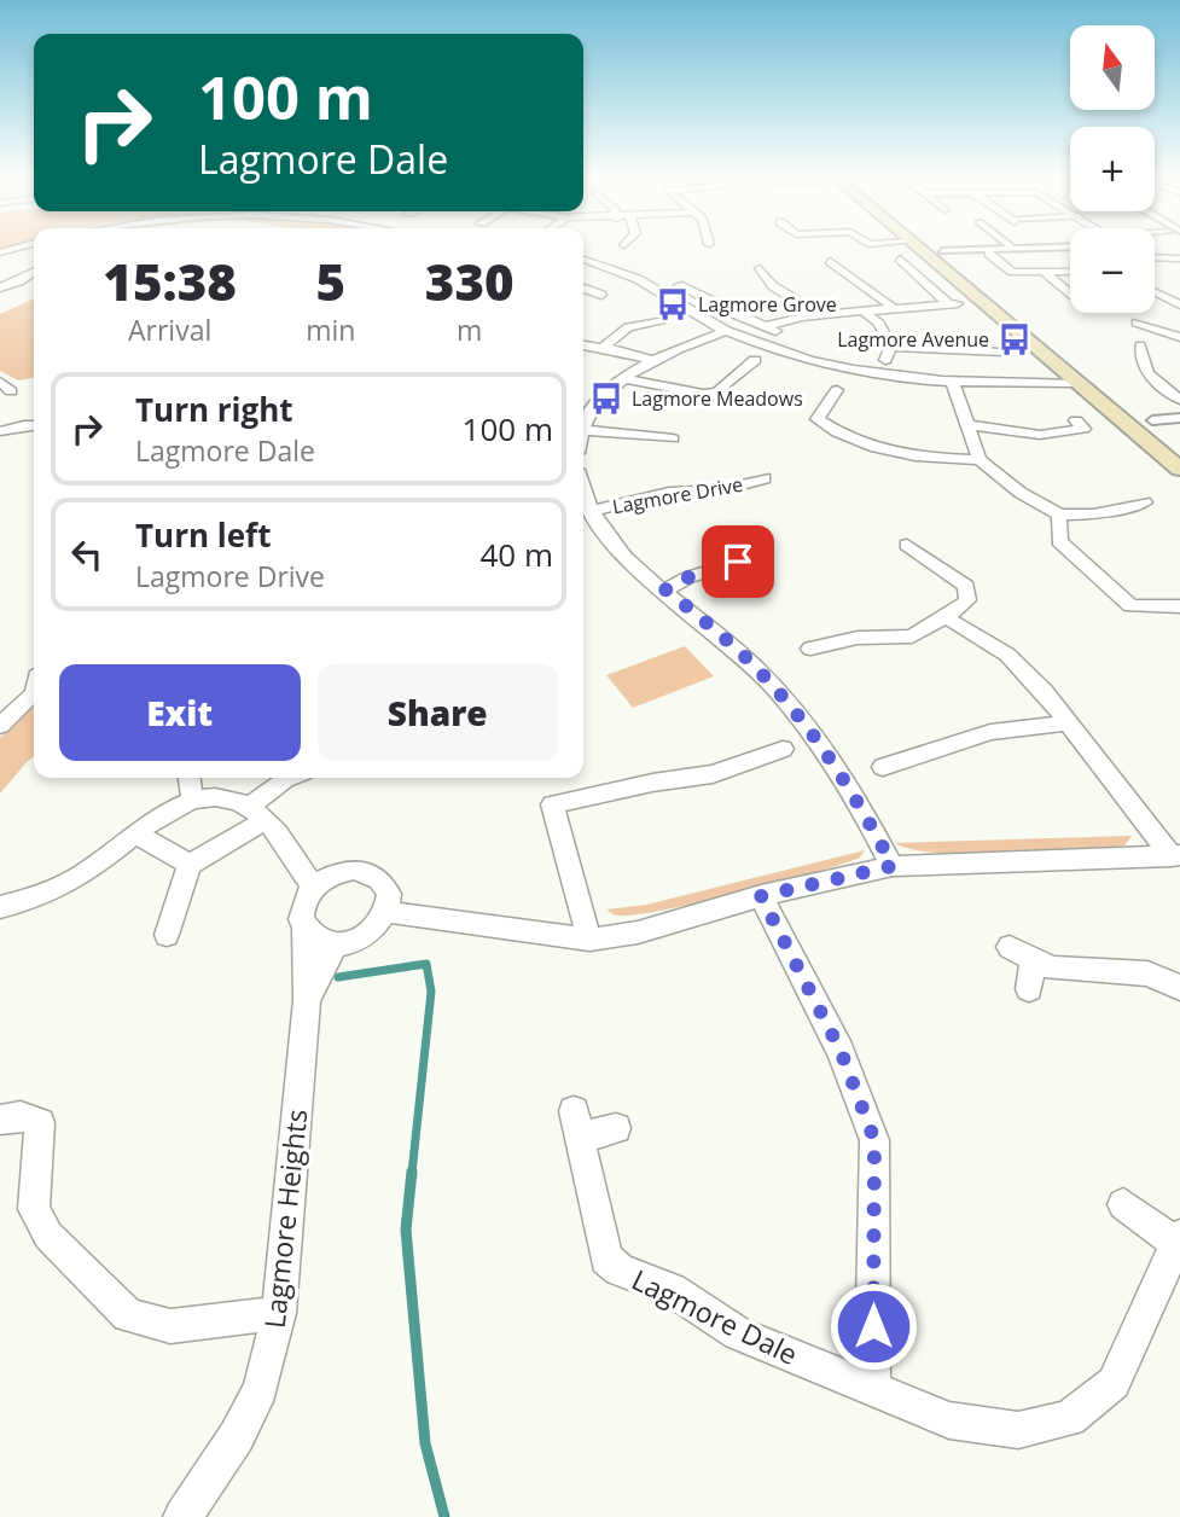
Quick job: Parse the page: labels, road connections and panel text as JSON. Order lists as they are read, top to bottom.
{
  "streets": {
    "street": ["Lagmore Drive", "Lagmore Heights", "Lagmore Dale"]
  },
  "places": {
    "bus stop": ["Lagmore Grove", "Lagmore Avenue", "Lagmore Meadows"]
  },
  "north": "top",
  "page": {
    "map_buttons": ["+", "−"],
    "turn": ["100 m", "Lagmore Dale"],
    "eta": [
      "15:38",
      "Arrival",
      "5",
      "min",
      "330",
      "m"
    ],
    "list": [
      {
        "name": "Turn right",
        "note": "Lagmore Dale",
        "value": "100 m"
      },
      {
        "name": "Turn left",
        "note": "Lagmore Drive",
        "value": "40 m"
      }
    ],
    "buttons": ["Exit", "Share"]
  }
}
